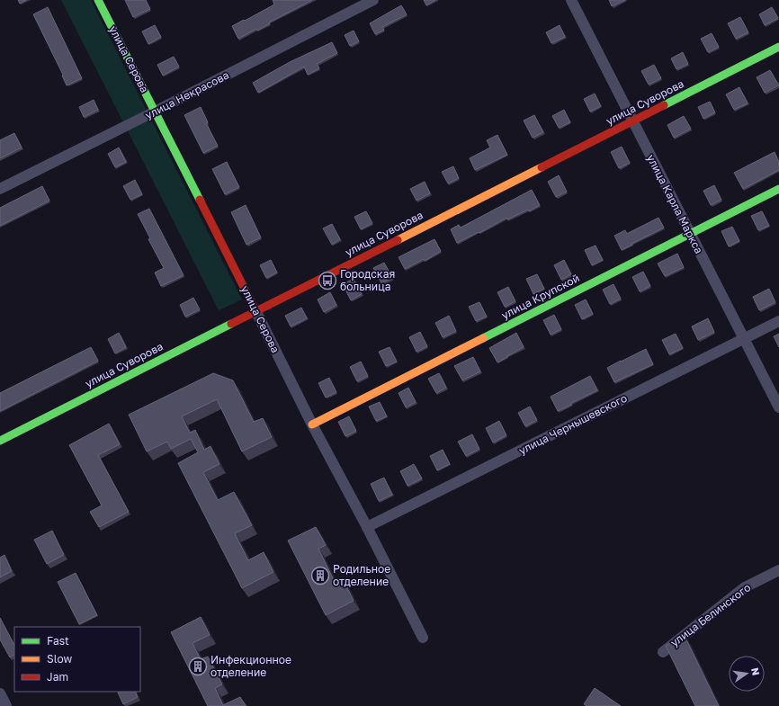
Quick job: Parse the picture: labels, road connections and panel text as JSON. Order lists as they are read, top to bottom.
{
  "streets": {
    "street": [
      "улица Серова",
      "улица Некрасова",
      "улица Суворова",
      "улица Карла Маркса",
      "улица Крупской",
      "улица Чернышевского",
      "улица Белинского"
    ]
  },
  "crossings": [
    ["улица Серова", "улица Некрасова"],
    ["улица Серова", "улица Суворова"],
    ["улица Серова", "улица Крупской"],
    ["улица Серова", "улица Чернышевского"],
    ["улица Суворова", "улица Карла Маркса"],
    ["улица Карла Маркса", "улица Крупской"],
    ["улица Карла Маркса", "улица Чернышевского"]
  ],
  "places": {
    "bus stop": ["Городская больница"],
    "building": ["Родильное отделение", "Инфекционное отделение"]
  },
  "legend": ["Fast", "Slow", "Jam"],
  "north": "right"
}
